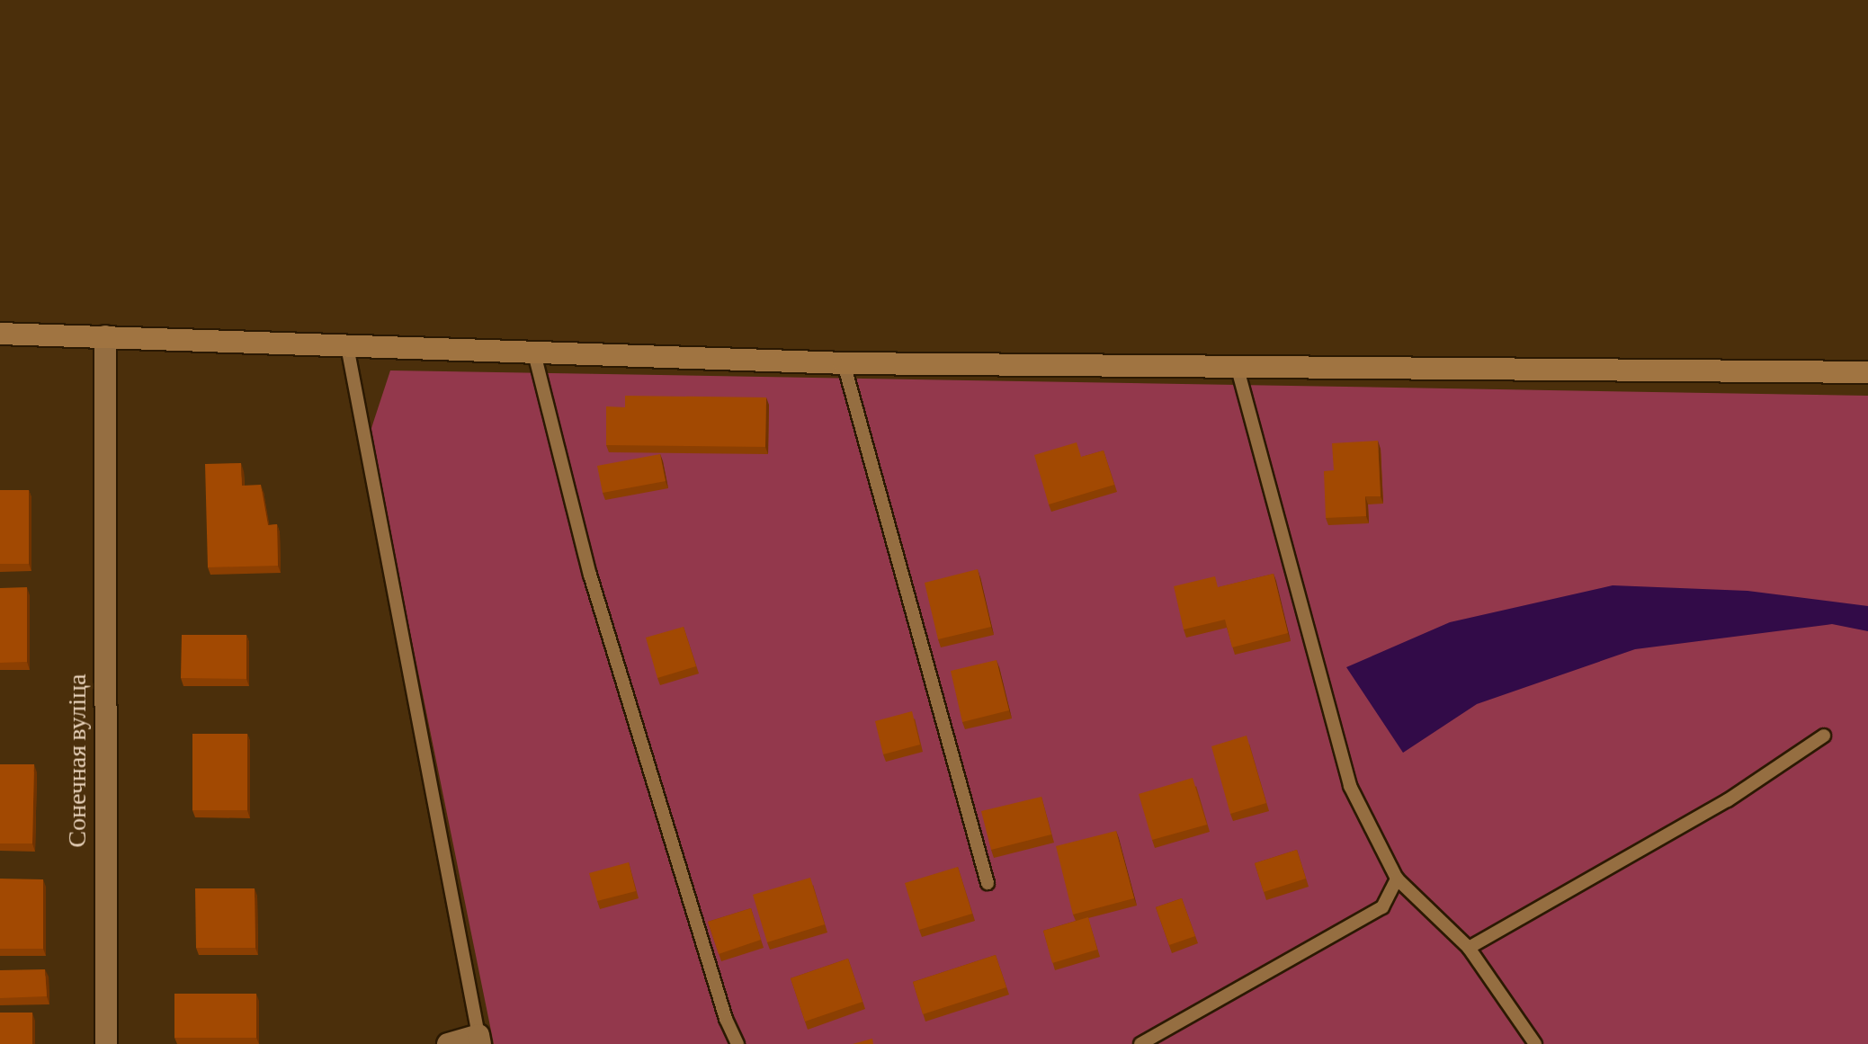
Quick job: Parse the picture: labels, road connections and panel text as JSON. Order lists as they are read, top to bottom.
{
  "streets": {
    "street": ["Сонечная вуліца"]
  }
}
